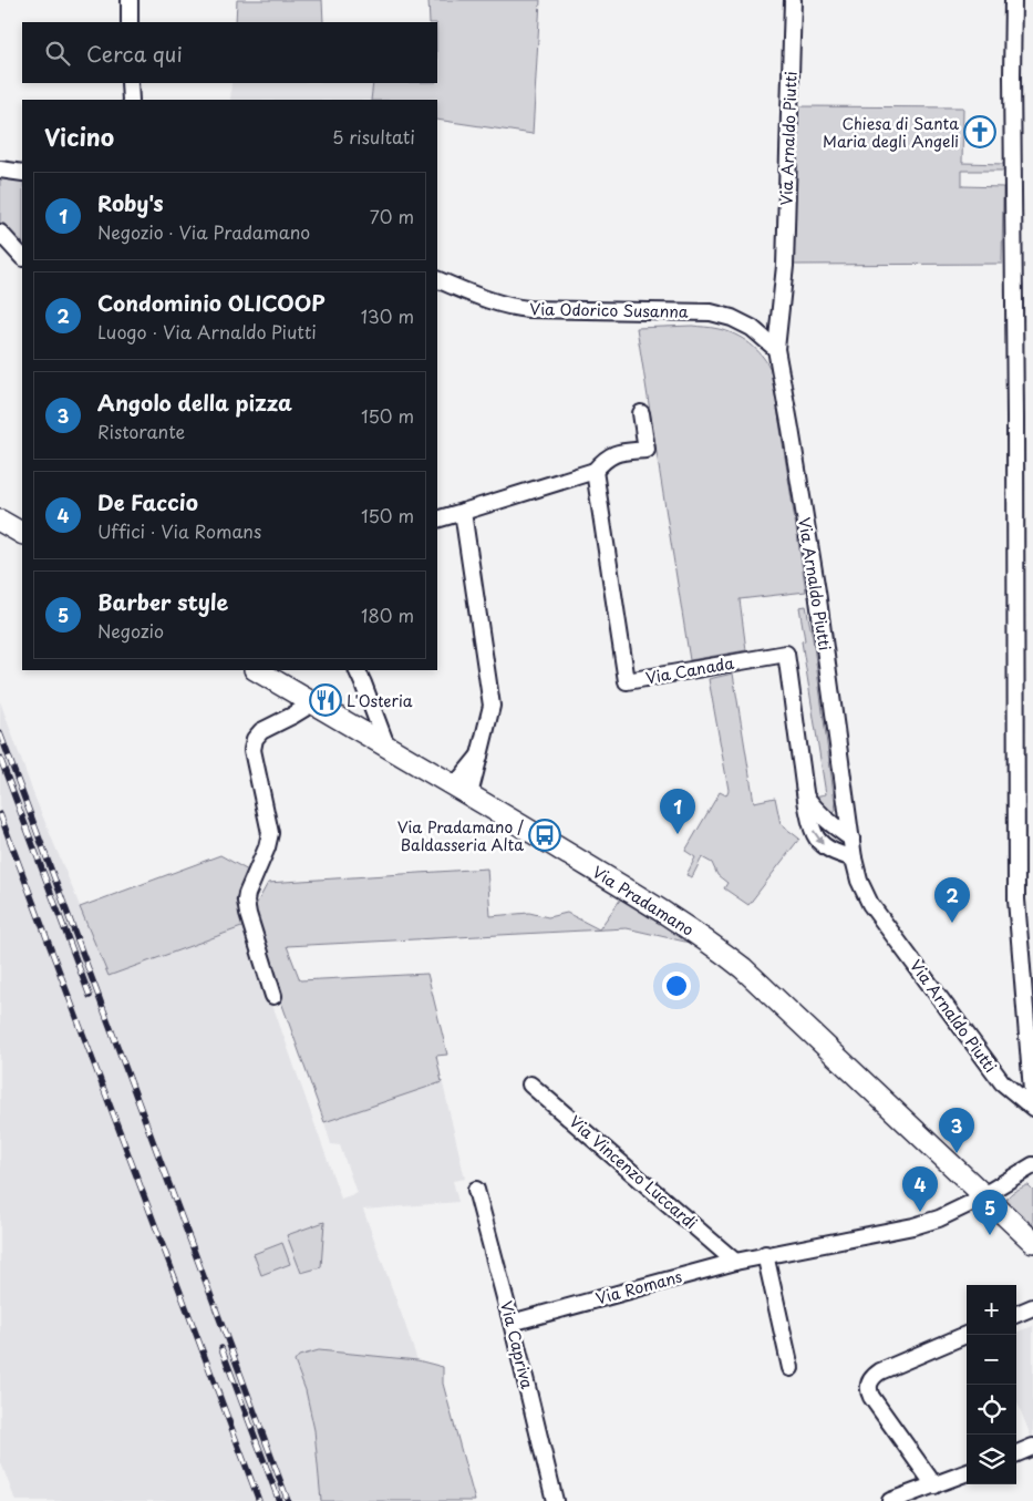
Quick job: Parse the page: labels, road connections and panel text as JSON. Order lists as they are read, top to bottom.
{
  "streets": {
    "street": [
      "Via Arnaldo Piutti",
      "Via Odorico Susanna",
      "Via Canada",
      "Via Pradamano",
      "Via Vincenzo Luccardi",
      "Via Romans",
      "Via Capriva"
    ]
  },
  "crossings": [
    ["Via Arnaldo Piutti", "Via Odorico Susanna"],
    ["Via Arnaldo Piutti", "Via Canada"],
    ["Via Pradamano", "Via Romans"],
    ["Via Vincenzo Luccardi", "Via Romans"],
    ["Via Romans", "Via Capriva"]
  ],
  "places": {
    "church": ["Chiesa di Santa Maria degli Angeli"],
    "restaurant": ["L'Osteria"],
    "bus stop": ["Via Pradamano / Baldasseria Alta"]
  },
  "page": {
    "search": "Cerca qui",
    "heading": ["Vicino", "5 risultati"],
    "list": [
      {
        "mark": "1",
        "name": "Roby's",
        "note": "Negozio · Via Pradamano",
        "value": "70 m"
      },
      {
        "mark": "2",
        "name": "Condominio OLICOOP",
        "note": "Luogo · Via Arnaldo Piutti",
        "value": "130 m"
      },
      {
        "mark": "3",
        "name": "Angolo della pizza",
        "note": "Ristorante",
        "value": "150 m"
      },
      {
        "mark": "4",
        "name": "De Faccio",
        "note": "Uffici · Via Romans",
        "value": "150 m"
      },
      {
        "mark": "5",
        "name": "Barber style",
        "note": "Negozio",
        "value": "180 m"
      }
    ],
    "pins": [
      "1",
      "2",
      "3",
      "4",
      "5"
    ],
    "map_buttons": ["+", "−"]
  }
}
